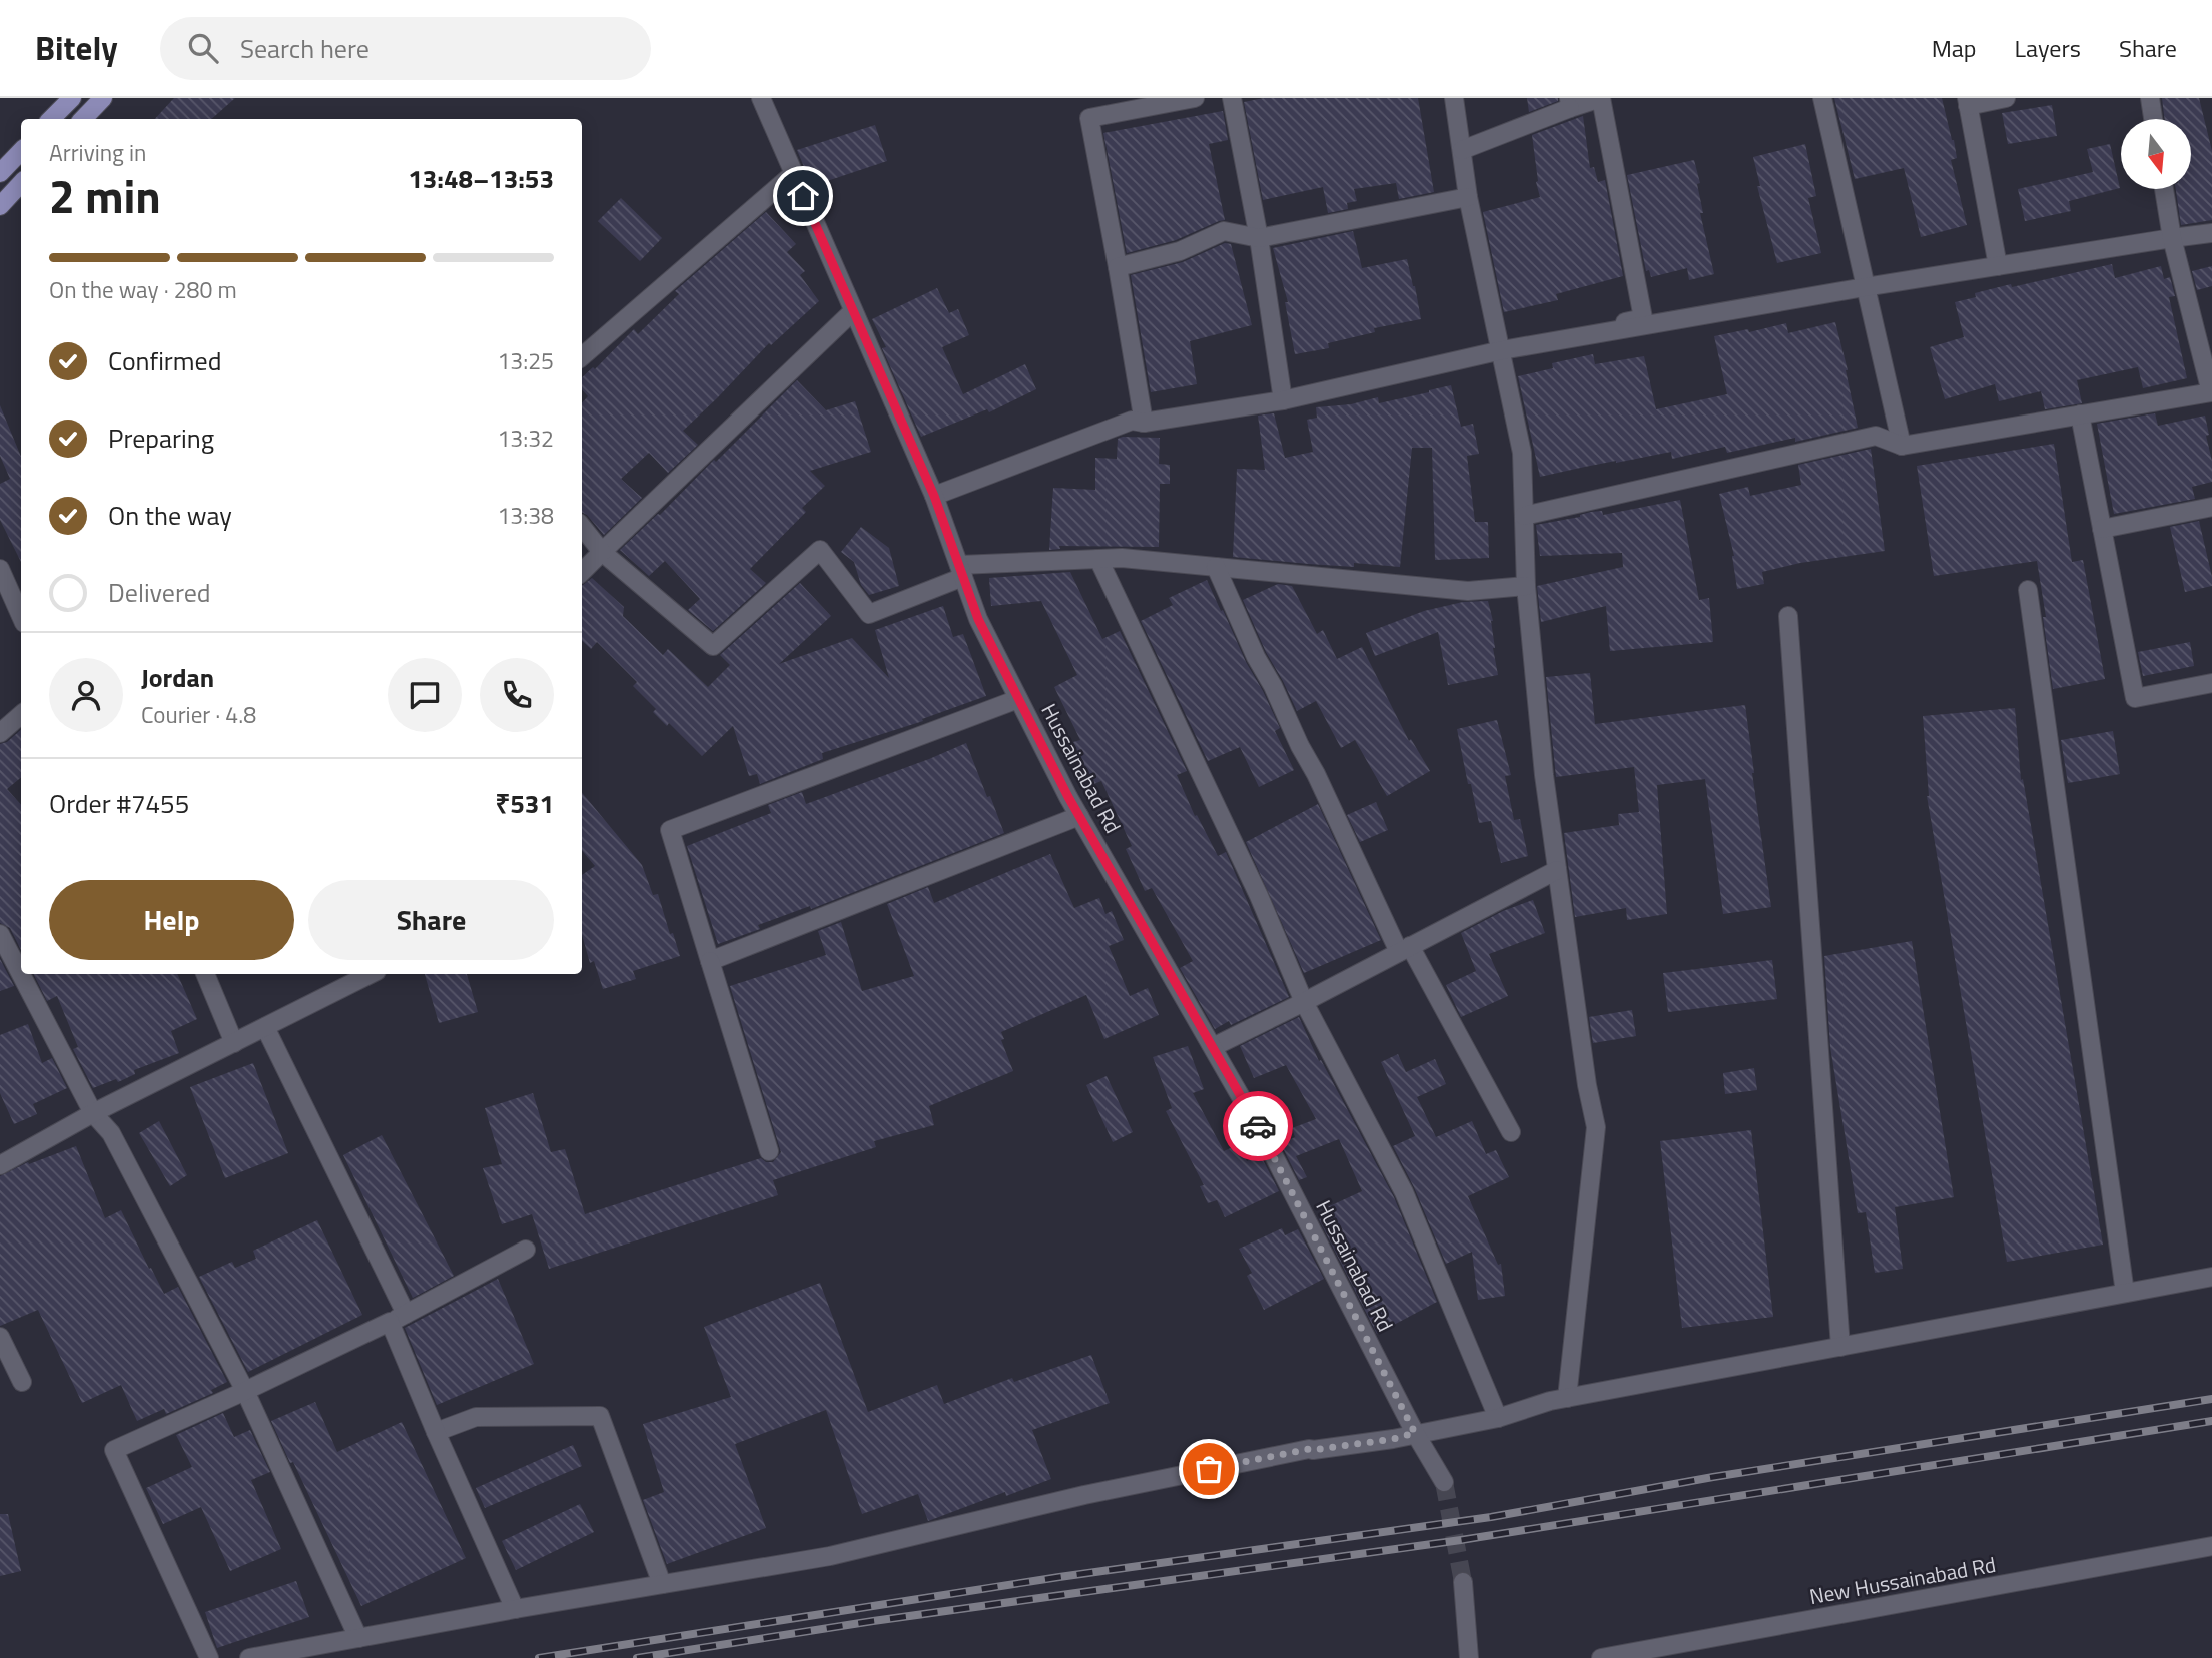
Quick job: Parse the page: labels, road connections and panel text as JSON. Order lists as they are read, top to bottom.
{
  "streets": {
    "street": ["Hussainabad Rd", "New Hussainabad Rd"]
  },
  "north": "bottom",
  "page": {
    "header": "Bitely",
    "search": "Search here",
    "nav": ["Map", "Layers", "Share"],
    "heading": ["2 min", "Arriving in", "13:48–13:53"],
    "panel": [
      "Jordan",
      "Courier · 4.8",
      "Order #7455",
      "₹531"
    ],
    "bar": "On the way · 280 m",
    "list": [
      ["Confirmed", "13:25"],
      ["Preparing", "13:32"],
      ["On the way", "13:38"],
      "Delivered"
    ],
    "buttons": ["Help", "Share"]
  }
}
